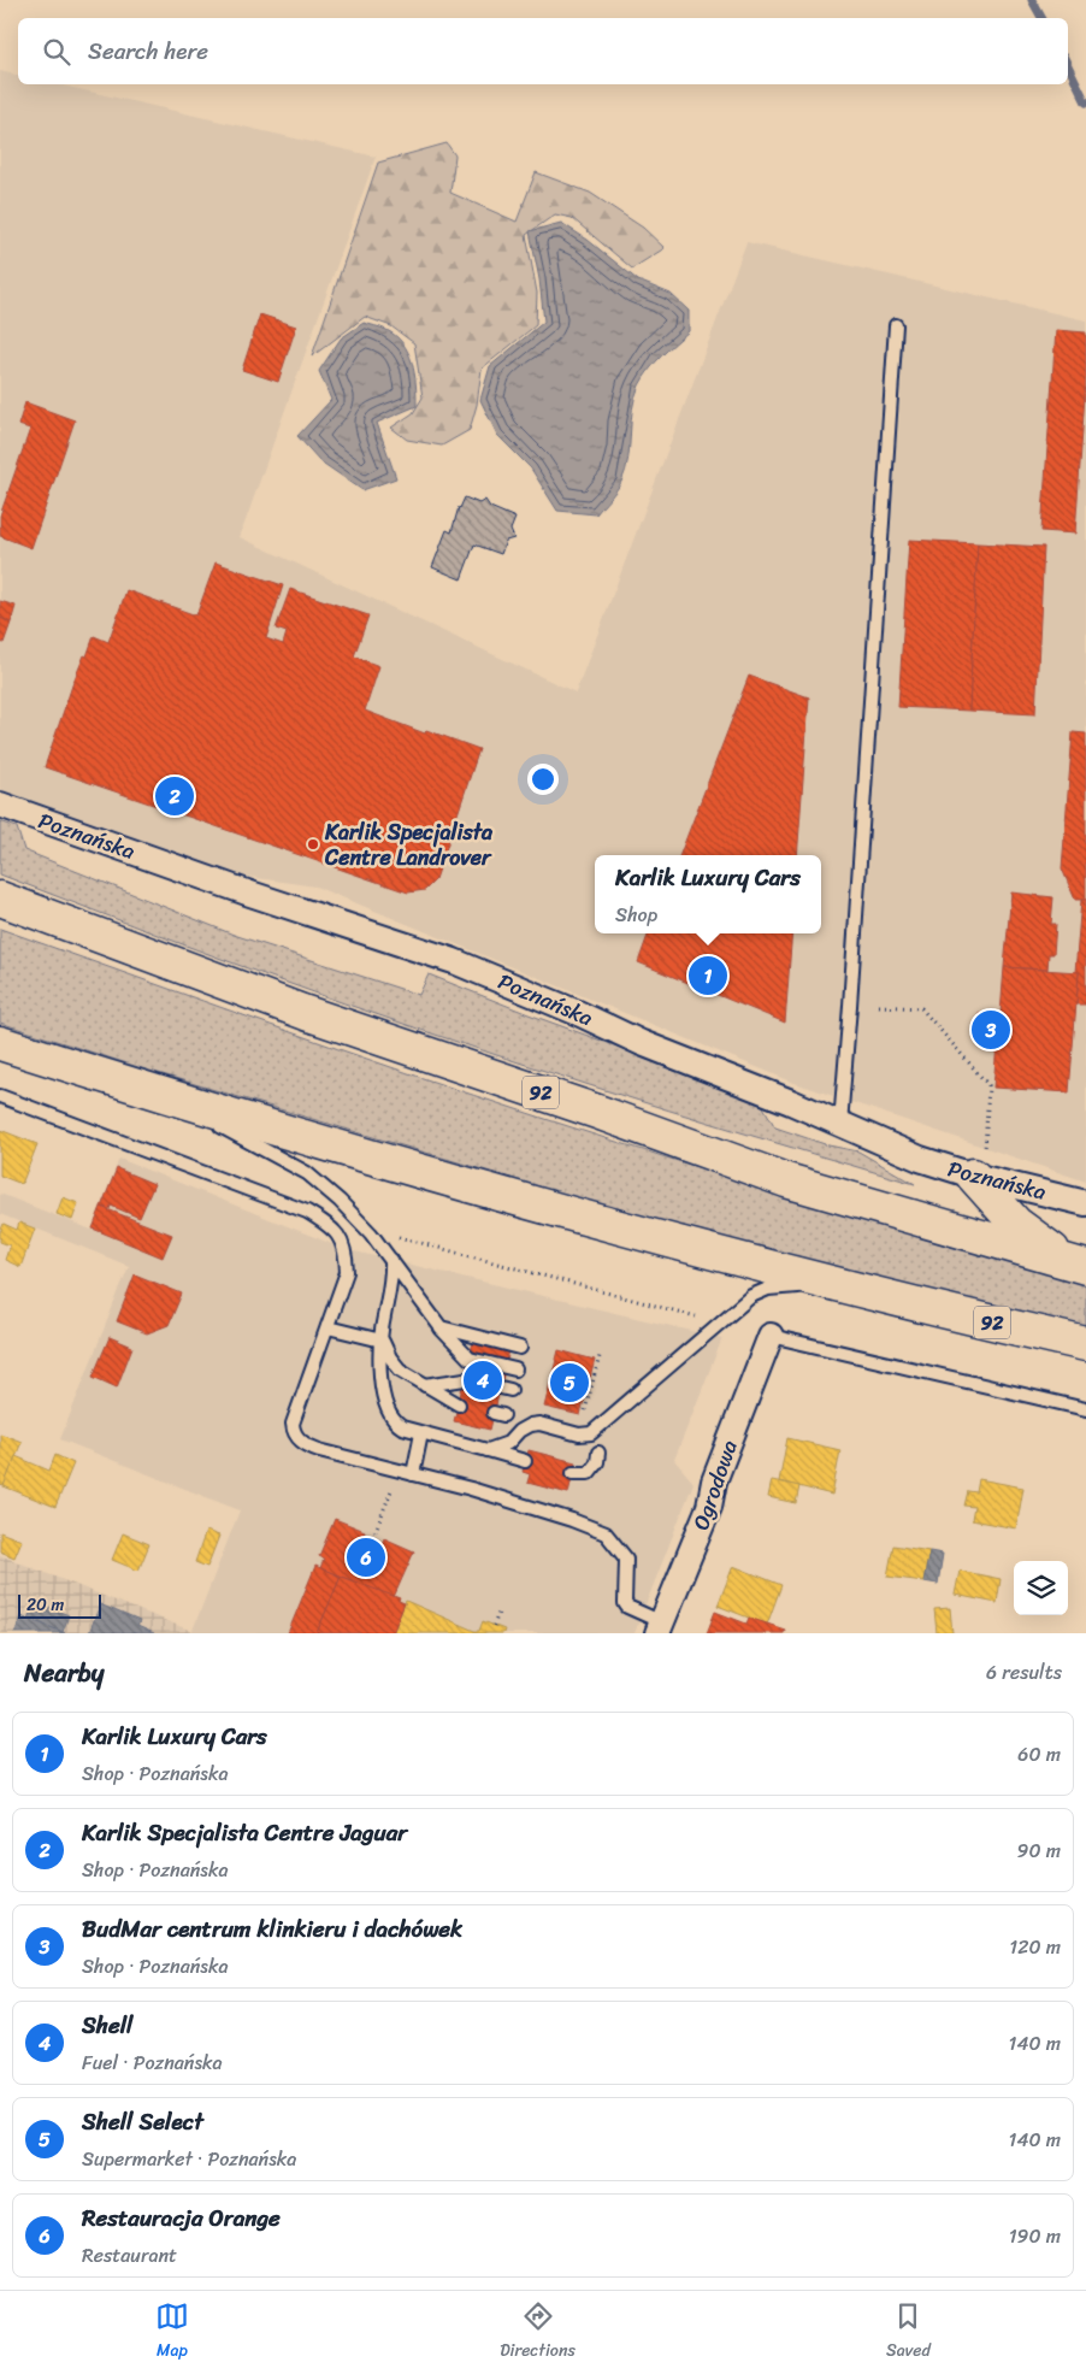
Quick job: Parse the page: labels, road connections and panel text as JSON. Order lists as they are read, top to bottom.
{
  "streets": {
    "main road": ["92"],
    "street": ["Poznańska", "Ogrodowa"]
  },
  "places": ["Karlik Specjalista Centre Landrover"],
  "scale_bar": "20 m",
  "page": {
    "search": "Search here",
    "pins": [
      "2",
      "1",
      "3",
      "4",
      "5",
      "6"
    ],
    "popup": ["Karlik Luxury Cars", "Shop"],
    "scale": "20 m",
    "heading": ["Nearby", "6 results"],
    "list": [
      {
        "mark": "1",
        "name": "Karlik Luxury Cars",
        "note": "Shop · Poznańska",
        "value": "60 m"
      },
      {
        "mark": "2",
        "name": "Karlik Specjalista Centre Jaguar",
        "note": "Shop · Poznańska",
        "value": "90 m"
      },
      {
        "mark": "3",
        "name": "BudMar centrum klinkieru i dachówek",
        "note": "Shop · Poznańska",
        "value": "120 m"
      },
      {
        "mark": "4",
        "name": "Shell",
        "note": "Fuel · Poznańska",
        "value": "140 m"
      },
      {
        "mark": "5",
        "name": "Shell Select",
        "note": "Supermarket · Poznańska",
        "value": "140 m"
      },
      {
        "mark": "6",
        "name": "Restauracja Orange",
        "note": "Restaurant",
        "value": "190 m"
      }
    ],
    "nav": ["Map", "Directions", "Saved"]
  }
}
